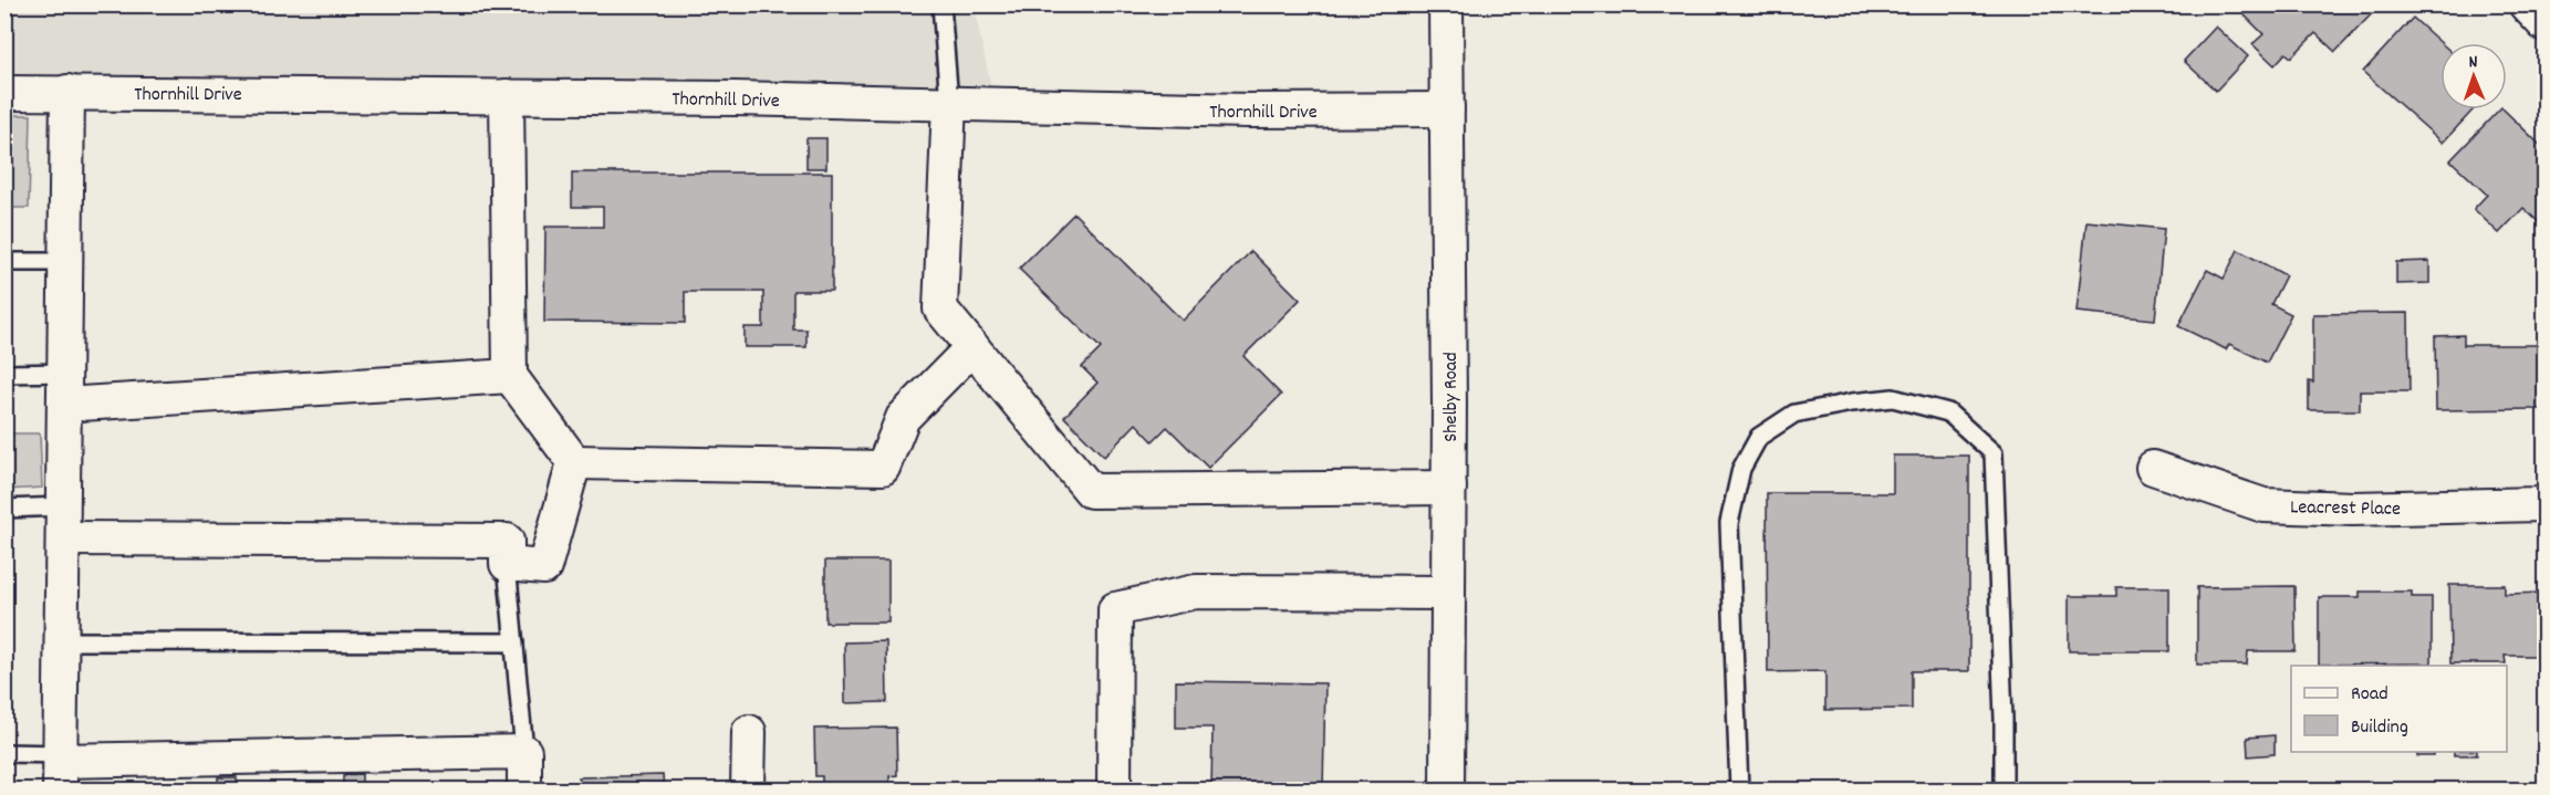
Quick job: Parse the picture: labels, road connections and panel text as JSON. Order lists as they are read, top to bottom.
{
  "streets": {
    "street": ["Thornhill Drive", "Shelby Road", "Leacrest Place"]
  },
  "crossings": [
    ["Thornhill Drive", "Shelby Road"]
  ],
  "legend": ["Road", "Building"],
  "north": "top"
}
